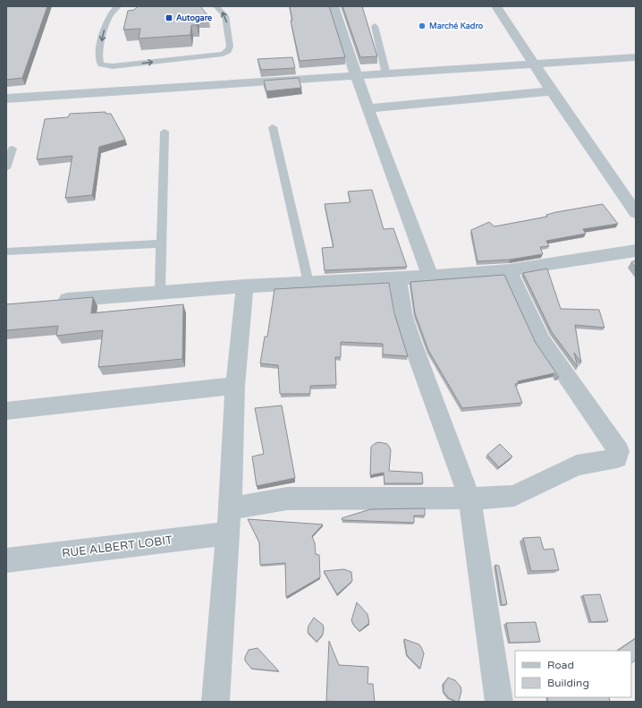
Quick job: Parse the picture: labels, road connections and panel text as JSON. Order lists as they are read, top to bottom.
{
  "streets": {
    "street": ["RUE ALBERT LOBIT"]
  },
  "places": {
    "transit": ["Autogare"],
    "other": ["Marché Kadro"]
  },
  "legend": ["Road", "Building"]
}
